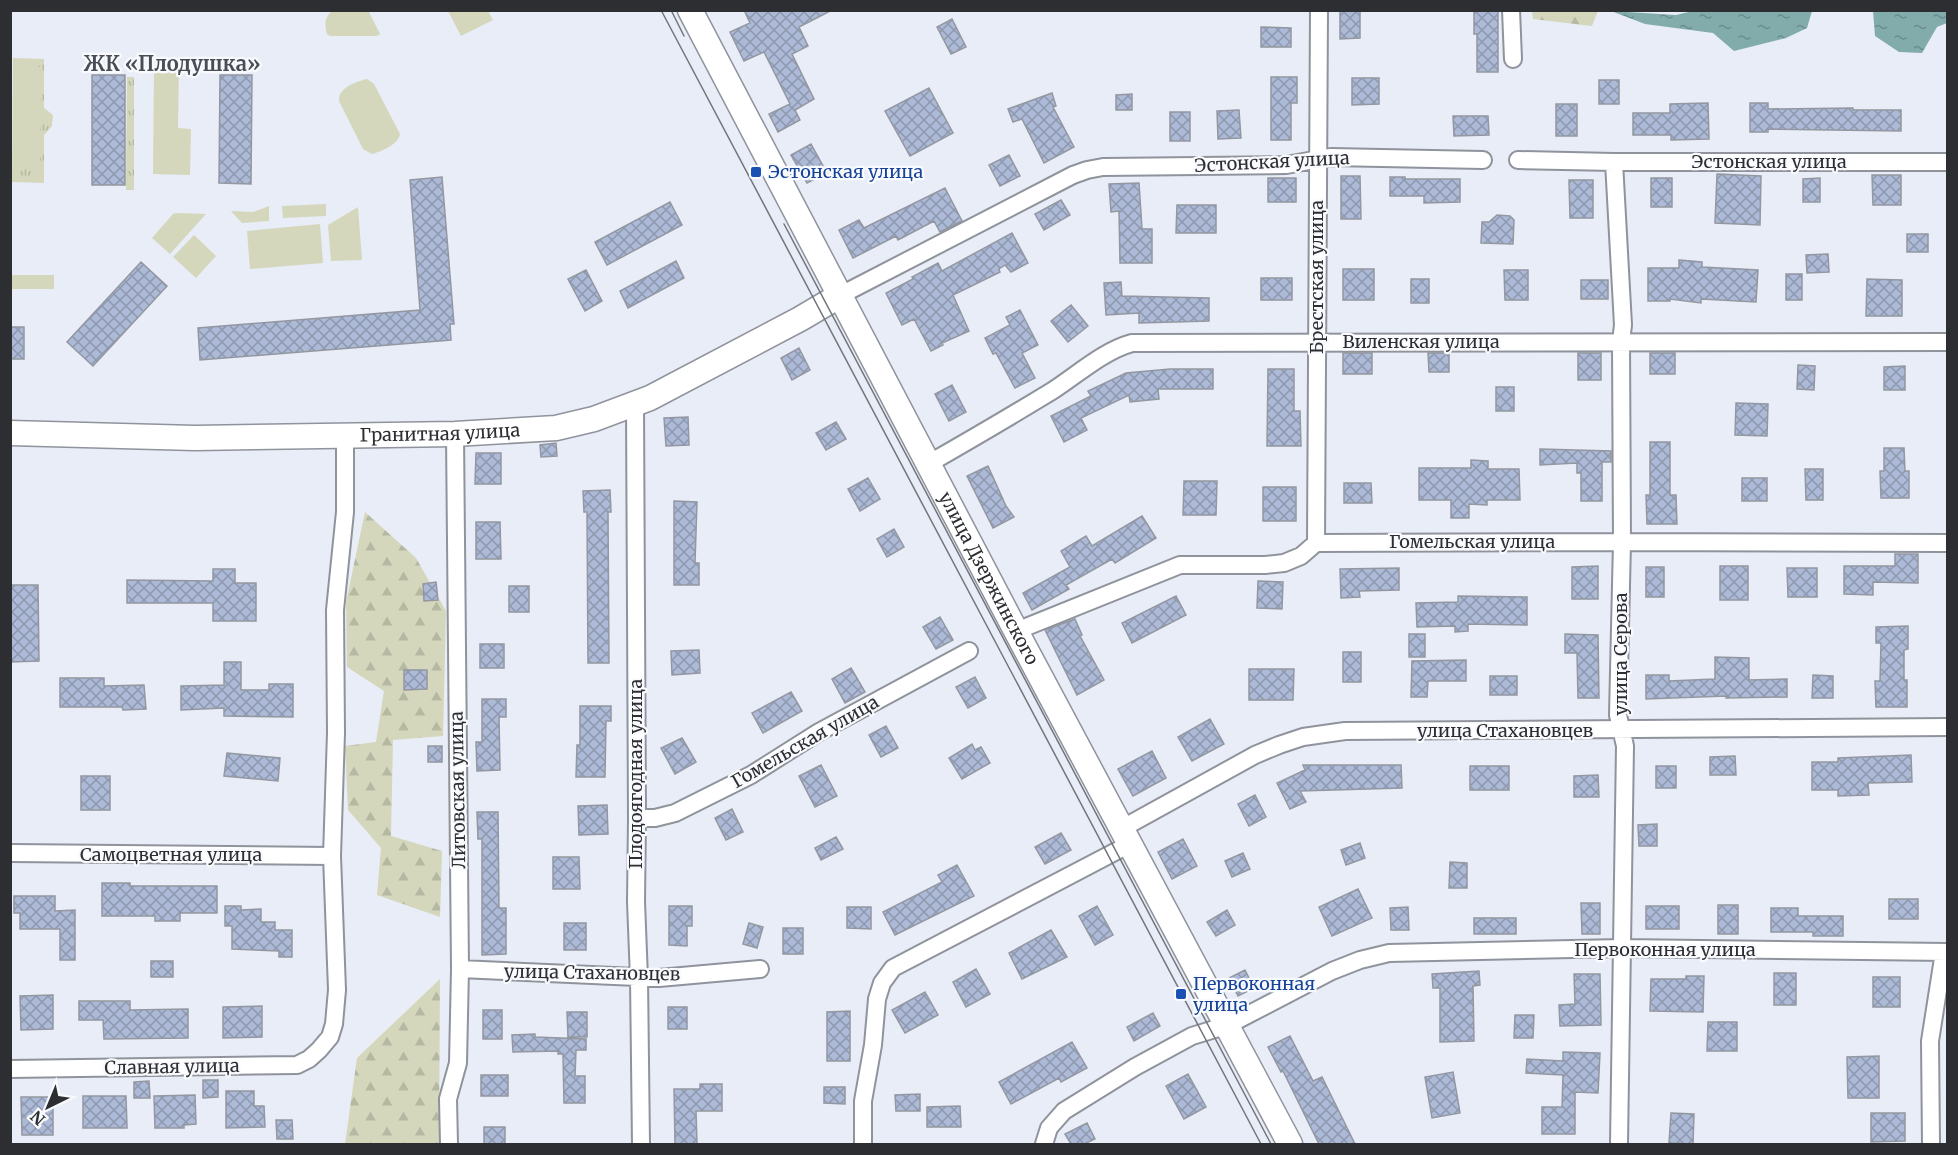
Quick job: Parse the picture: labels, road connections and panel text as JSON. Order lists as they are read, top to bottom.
{
  "streets": {
    "main road": ["Гранитная улица", "улица Дзержинского"],
    "street": [
      "Эстонская улица",
      "Брестская улица",
      "Виленская улица",
      "Гомельская улица",
      "улица Серова",
      "улица Стахановцев",
      "Плодоягодная улица",
      "Литовская улица",
      "Самоцветная улица",
      "Первоконная улица",
      "Славная улица"
    ]
  },
  "crossings": [
    ["Эстонская улица", "Брестская улица"],
    ["Эстонская улица", "Гранитная улица"],
    ["Эстонская улица", "улица Дзержинского"],
    ["Эстонская улица", "улица Серова"],
    ["Брестская улица", "Виленская улица"],
    ["Брестская улица", "Гомельская улица"],
    ["Виленская улица", "улица Дзержинского"],
    ["Виленская улица", "улица Серова"],
    ["Гранитная улица", "улица Дзержинского"],
    ["Гранитная улица", "Плодоягодная улица"],
    ["Гранитная улица", "Литовская улица"],
    ["Гомельская улица", "улица Серова"],
    ["Гомельская улица", "Плодоягодная улица"],
    ["улица Дзержинского", "улица Стахановцев"],
    ["улица Дзержинского", "Первоконная улица"],
    ["улица Серова", "улица Стахановцев"],
    ["улица Серова", "Первоконная улица"],
    ["улица Стахановцев", "Плодоягодная улица"],
    ["улица Стахановцев", "Литовская улица"],
    ["Самоцветная улица", "Славная улица"]
  ],
  "districts": ["ЖК «Плодушка»"],
  "places": {
    "transit": ["Эстонская улица", "Первоконная улица"]
  },
  "north": "bottom left"
}
